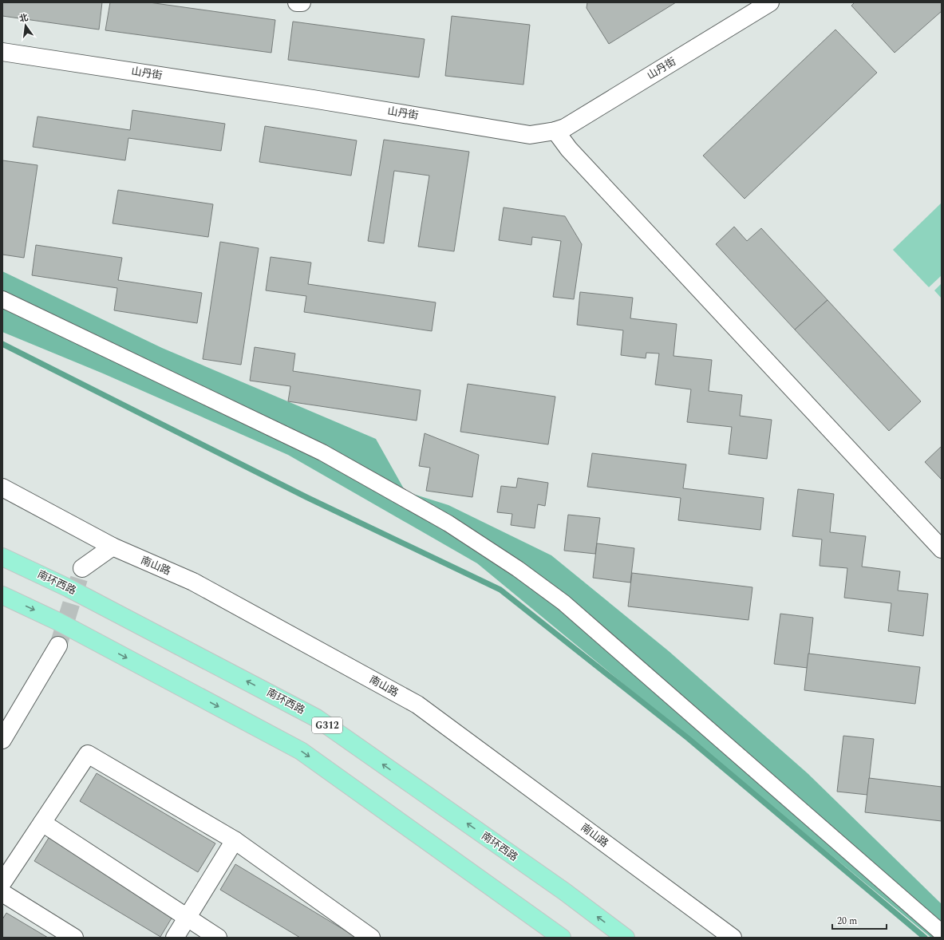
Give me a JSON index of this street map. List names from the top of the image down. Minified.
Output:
{"streets":{"highway":["南环西路","G312"],"street":["山丹街","南山路"]},"scale_bar":"20 m","north":"top"}
